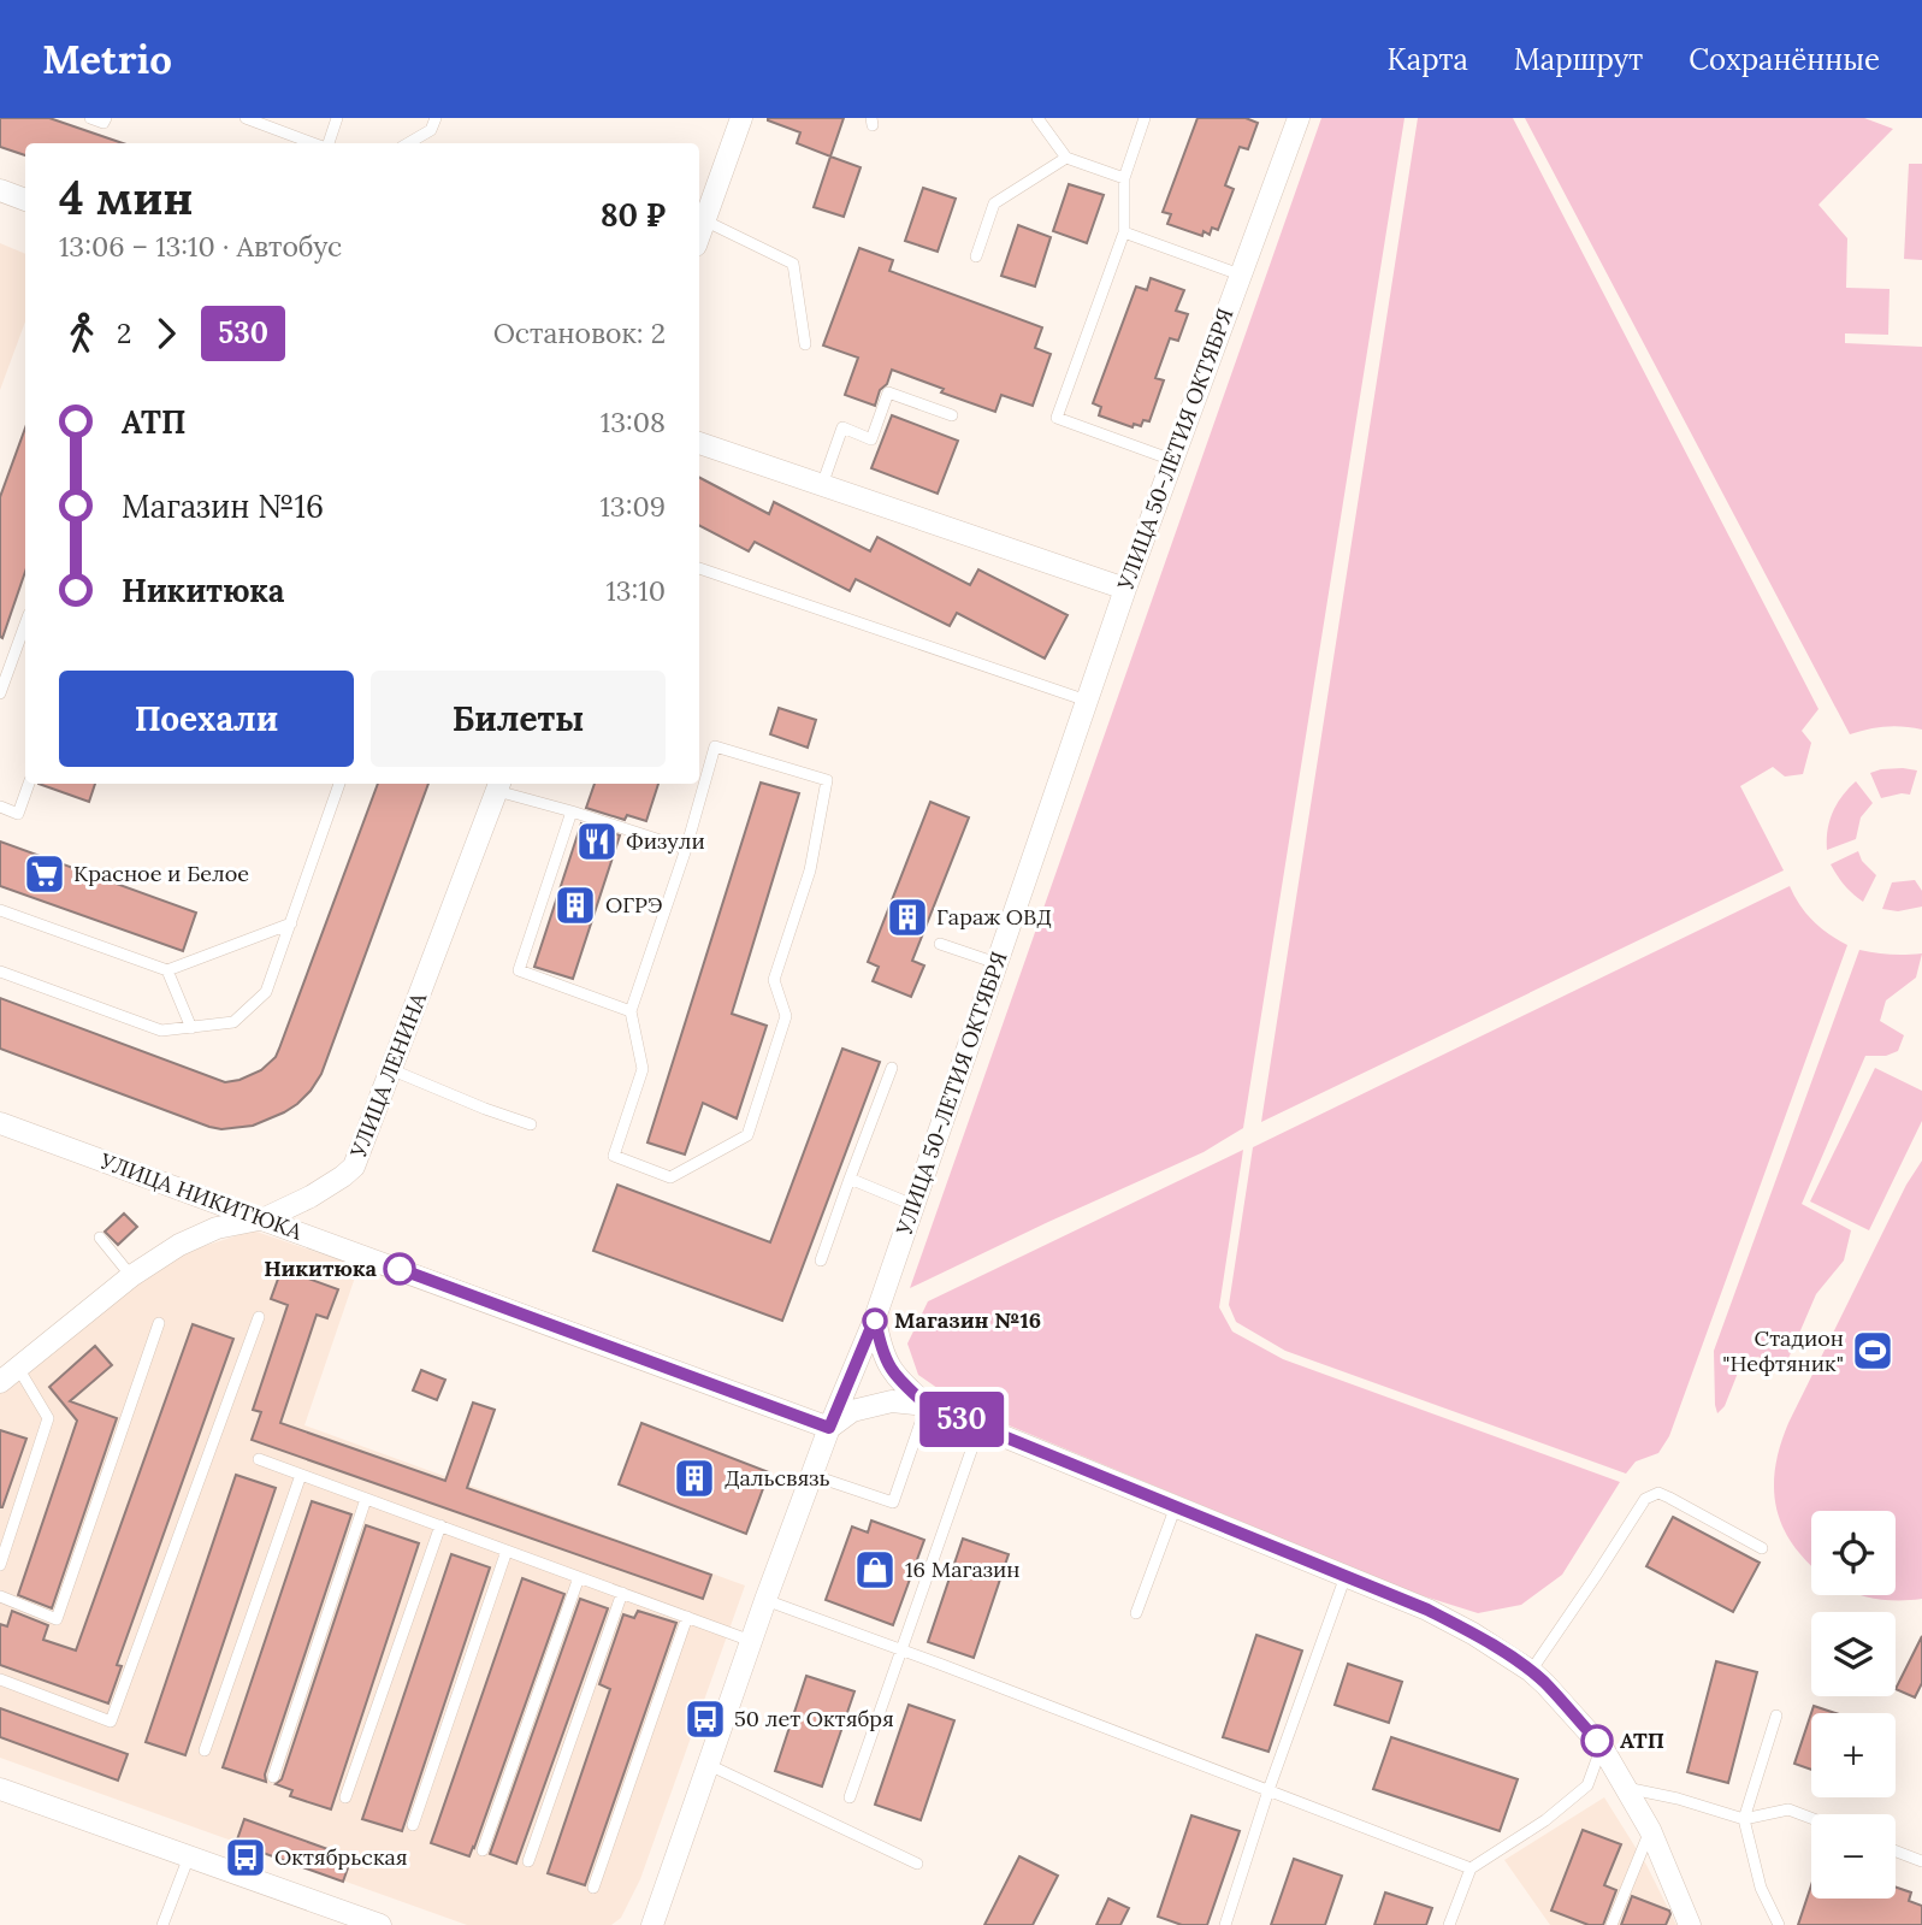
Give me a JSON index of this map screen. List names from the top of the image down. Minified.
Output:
{"streets":{"street":["УЛИЦА 50-ЛЕТИЯ ОКТЯБРЯ","УЛИЦА ЛЕНИНА","УЛИЦА НИКИТЮКА"]},"crossings":[["УЛИЦА 50-ЛЕТИЯ ОКТЯБРЯ","УЛИЦА НИКИТЮКА"],["УЛИЦА ЛЕНИНА","УЛИЦА НИКИТЮКА"]],"places":{"restaurant":["Физули"],"supermarket":["Красное и Белое"],"building":["ОГРЭ","Гараж ОВД","Дальсвязь"],"other":["Никитюка","Магазин №16","АТП"],"sports":["Стадион \"Нефтяник\""],"shop":["16 Магазин"],"bus stop":["50 лет Октября","Октябрьская"]},"lines":["bus line 530"],"page":{"header":"Metrio","nav":["Карта","Маршрут","Сохранённые"],"on_map":"530","heading":["4 мин","13:06 – 13:10 · Автобус","80 ₽"],"legs":["2","530","Остановок: 2"],"list":[{"name":"АТП","value":"13:08"},{"name":"Магазин №16","value":"13:09"},{"name":"Никитюка","value":"13:10"}],"buttons":["Поехали","Билеты"],"map_buttons":["+","−"]}}
